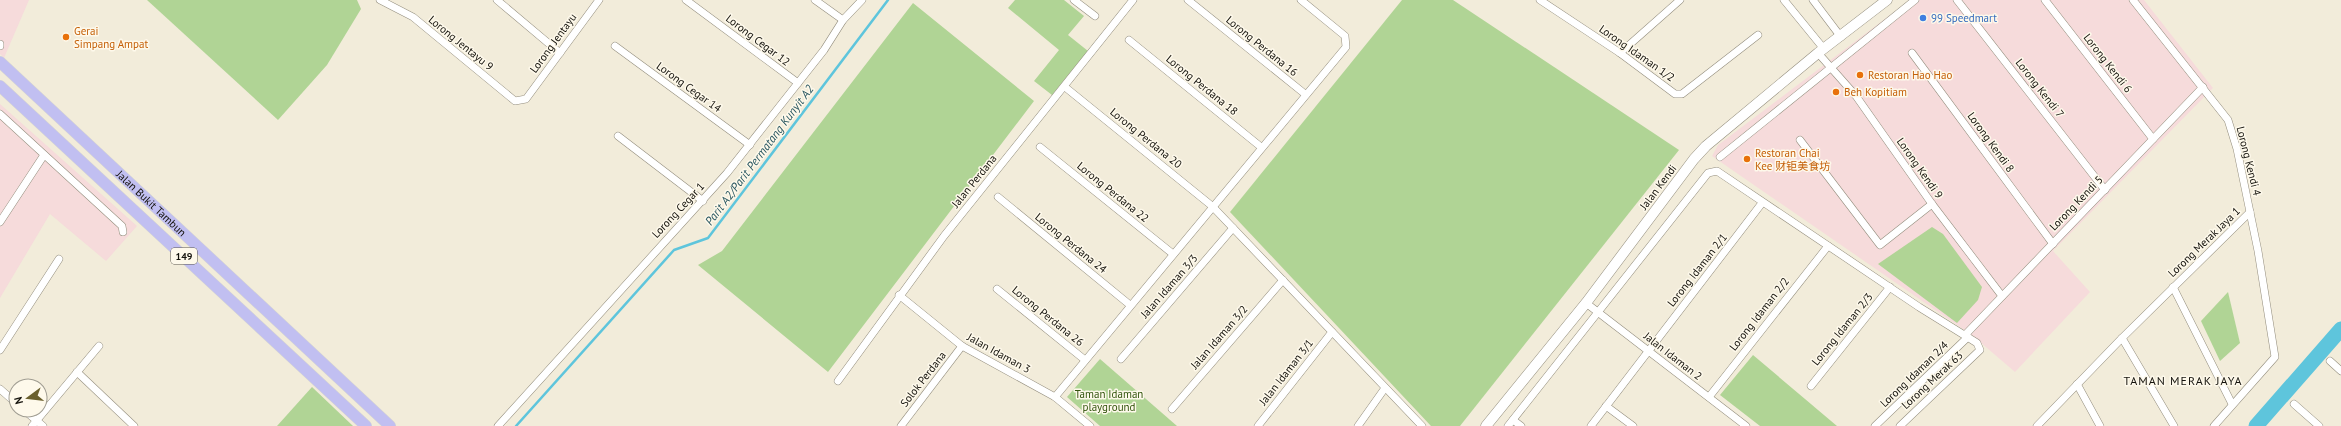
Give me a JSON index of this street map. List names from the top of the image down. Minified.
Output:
{"streets":{"main road":["Jalan Bukit Tambun","149"],"street":["Lorong Cegar 12","Lorong Jentayu 9","Lorong Jentayu","Lorong Perdana 16","Lorong Idaman 1/2","Lorong Kendi 6","Lorong Perdana 18","Lorong Cegar 14","Lorong Kendi 7","Lorong Perdana 20","Lorong Kendi 8","Lorong Kendi 4","Lorong Kendi 9","Jalan Perdana","Jalan Kendi","Lorong Perdana 22","Lorong Kendi 5","Lorong Cegar 1","Lorong Merak Jaya 1","Lorong Perdana 24","Lorong Idaman 2/1","Jalan Idaman 3/3","Lorong Idaman 2/2","Lorong Perdana 26","Lorong Idaman 2/3","Jalan Idaman 3/2","Jalan Idaman 3","Jalan Idaman 2","Jalan Idaman 3/1","Lorong Idaman 2/4","Solok Perdana","Lorong Merak 63"]},"crossings":[["Lorong Cegar 12","Lorong Cegar 1"],["Lorong Jentayu 9","Lorong Jentayu"],["Lorong Kendi 6","Lorong Kendi 5"],["Lorong Cegar 14","Lorong Cegar 1"],["Lorong Kendi 7","Lorong Kendi 5"],["Lorong Perdana 20","Jalan Perdana"],["Lorong Perdana 20","Jalan Idaman 3/3"],["Lorong Perdana 20","Jalan Idaman 3/2"],["Lorong Perdana 20","Jalan Idaman 3/1"],["Lorong Kendi 8","Lorong Kendi 5"],["Lorong Kendi 4","Lorong Kendi 5"],["Lorong Kendi 4","Lorong Merak Jaya 1"],["Lorong Kendi 9","Jalan Kendi"],["Lorong Kendi 9","Lorong Kendi 5"],["Jalan Perdana","Jalan Idaman 3"],["Jalan Kendi","Jalan Idaman 2"],["Lorong Kendi 5","Lorong Idaman 2/4"],["Lorong Kendi 5","Lorong Merak 63"],["Lorong Idaman 2/1","Jalan Idaman 2"],["Lorong Idaman 2/2","Jalan Idaman 2"],["Jalan Idaman 3","Solok Perdana"],["Lorong Idaman 2/4","Lorong Merak 63"]],"districts":["TAMAN MERAK JAYA"],"water":["Parit A2/Parit Permatang Kunyit A2"],"parks":["Taman Idaman playground"],"places":["99 Speedmart","Gerai Simpang Ampat","Restoran Hao Hao","Beh Kopitiam","Restoran Chai Kee 财钜美食坊"],"north":"left"}
